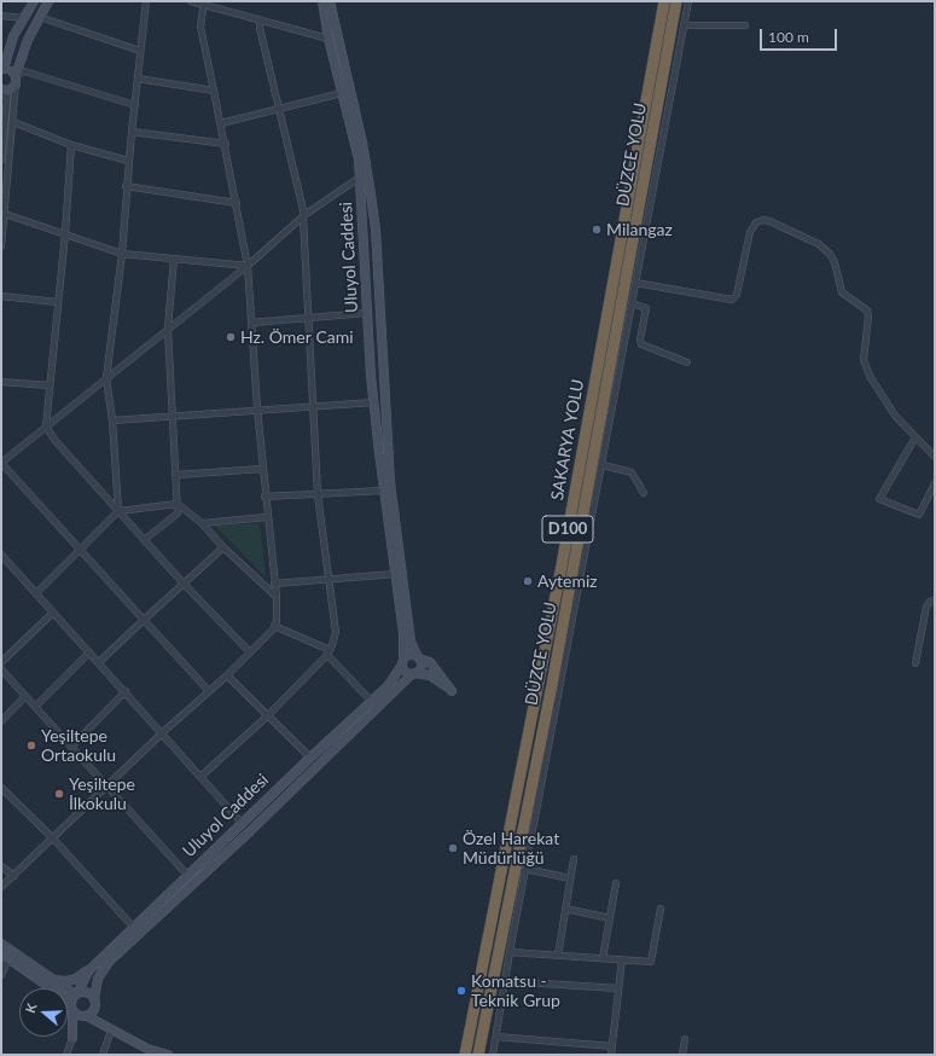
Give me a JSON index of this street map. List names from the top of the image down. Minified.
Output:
{"streets":{"highway":["DÜZCE YOLU","SAKARYA YOLU","D100"],"main road":["Uluyol Caddesi"]},"places":["Milangaz","Hz. Ömer Cami","Aytemiz","Yeşiltepe Ortaokulu","Yeşiltepe İlkokulu","Özel Harekat Müdürlüğü","Komatsu - Teknik Grup"],"scale_bar":"100 m","north":"left"}
